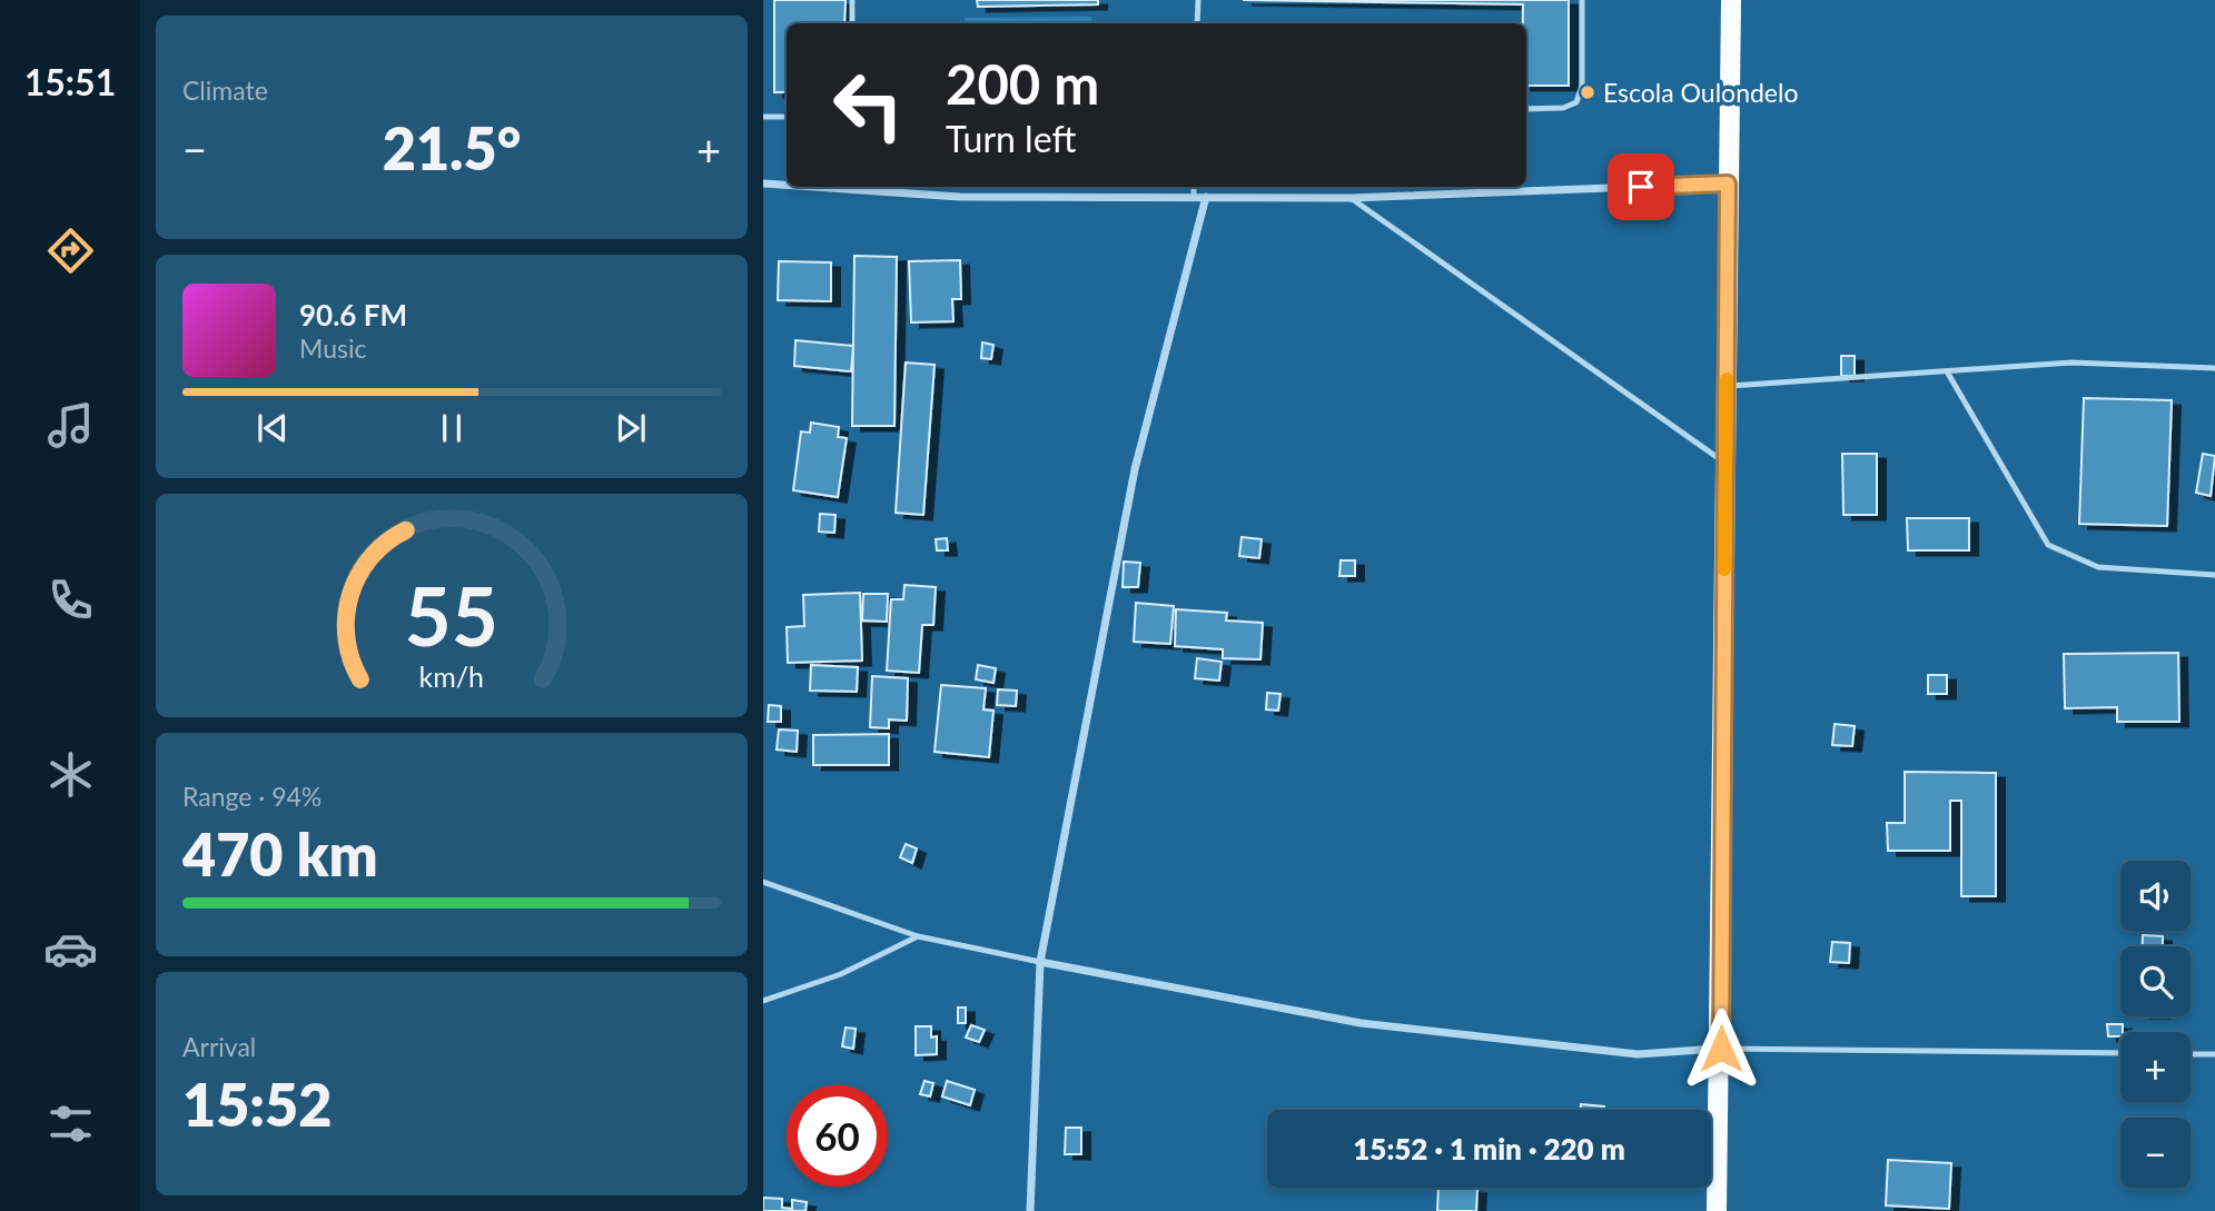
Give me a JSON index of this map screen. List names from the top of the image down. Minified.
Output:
{"places":["Escola Oulondelo"],"page":{"tabs":"15:51","tile":["Climate",["Range · 94%","470 km"],["Arrival","15:52"]],"turn":["200 m","Turn left"],"heat":["−","21.5°","+"],"song":["90.6 FM","Music"],"map_buttons":["+","−"],"limit":"60","trip":"15:52 · 1 min · 220 m","gauge":["55","km/h"]}}
